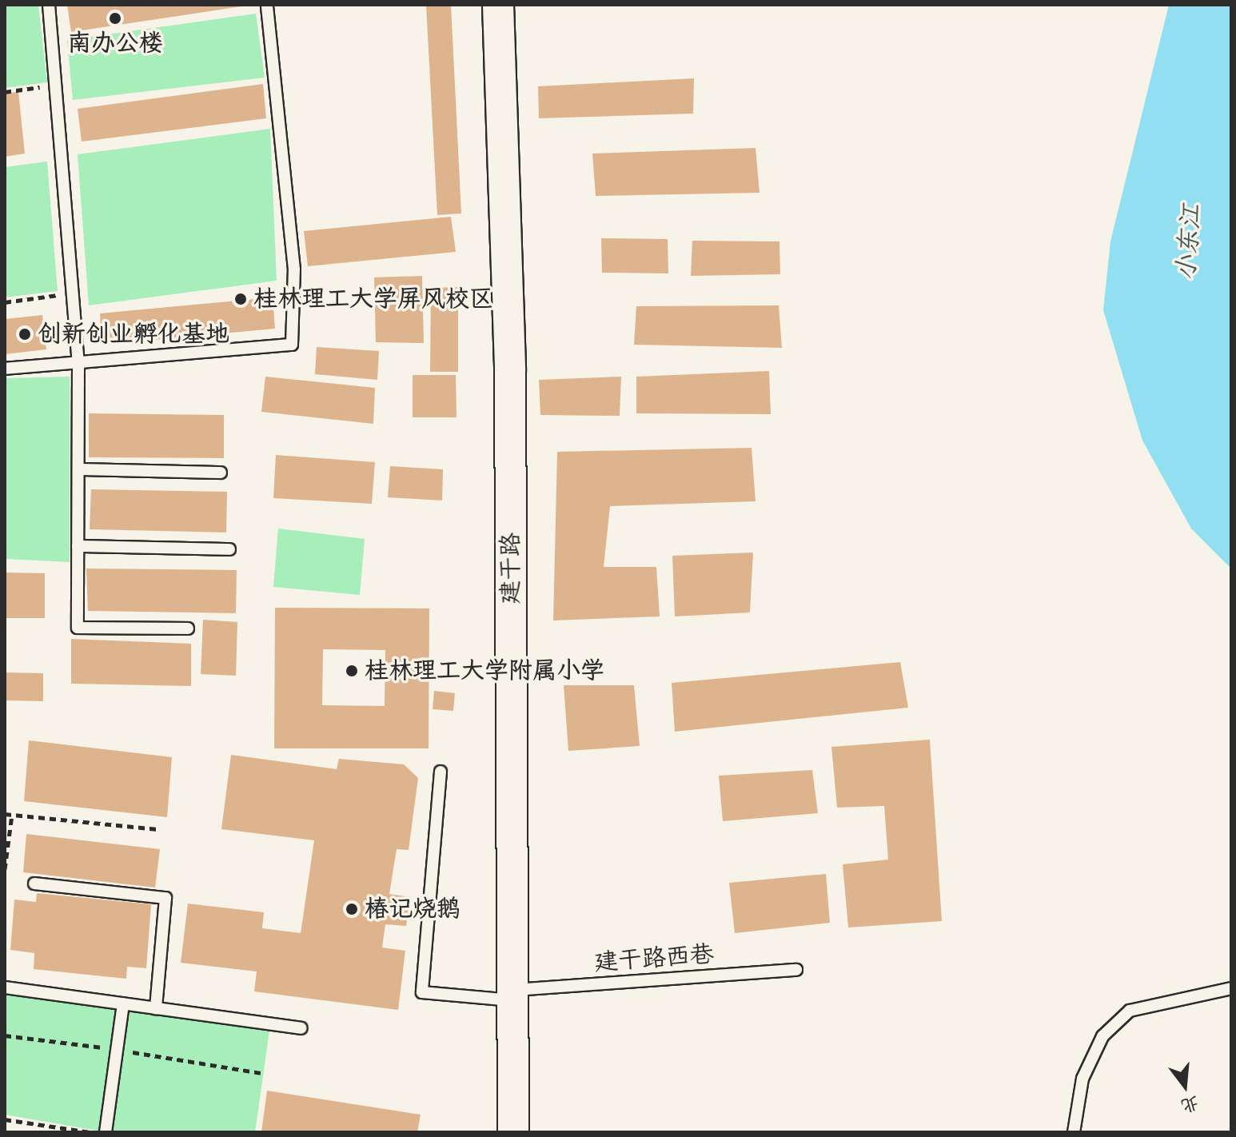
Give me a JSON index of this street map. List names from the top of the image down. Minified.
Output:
{"streets":{"main road":["建干路"],"lane":["建干路西巷"]},"crossings":[["建干路","建干路西巷"]],"water":["小东江"],"places":["南办公楼","桂林理工大学屏风校区","创新创业孵化基地","桂林理工大学附属小学","椿记烧鹅"],"north":"bottom"}
